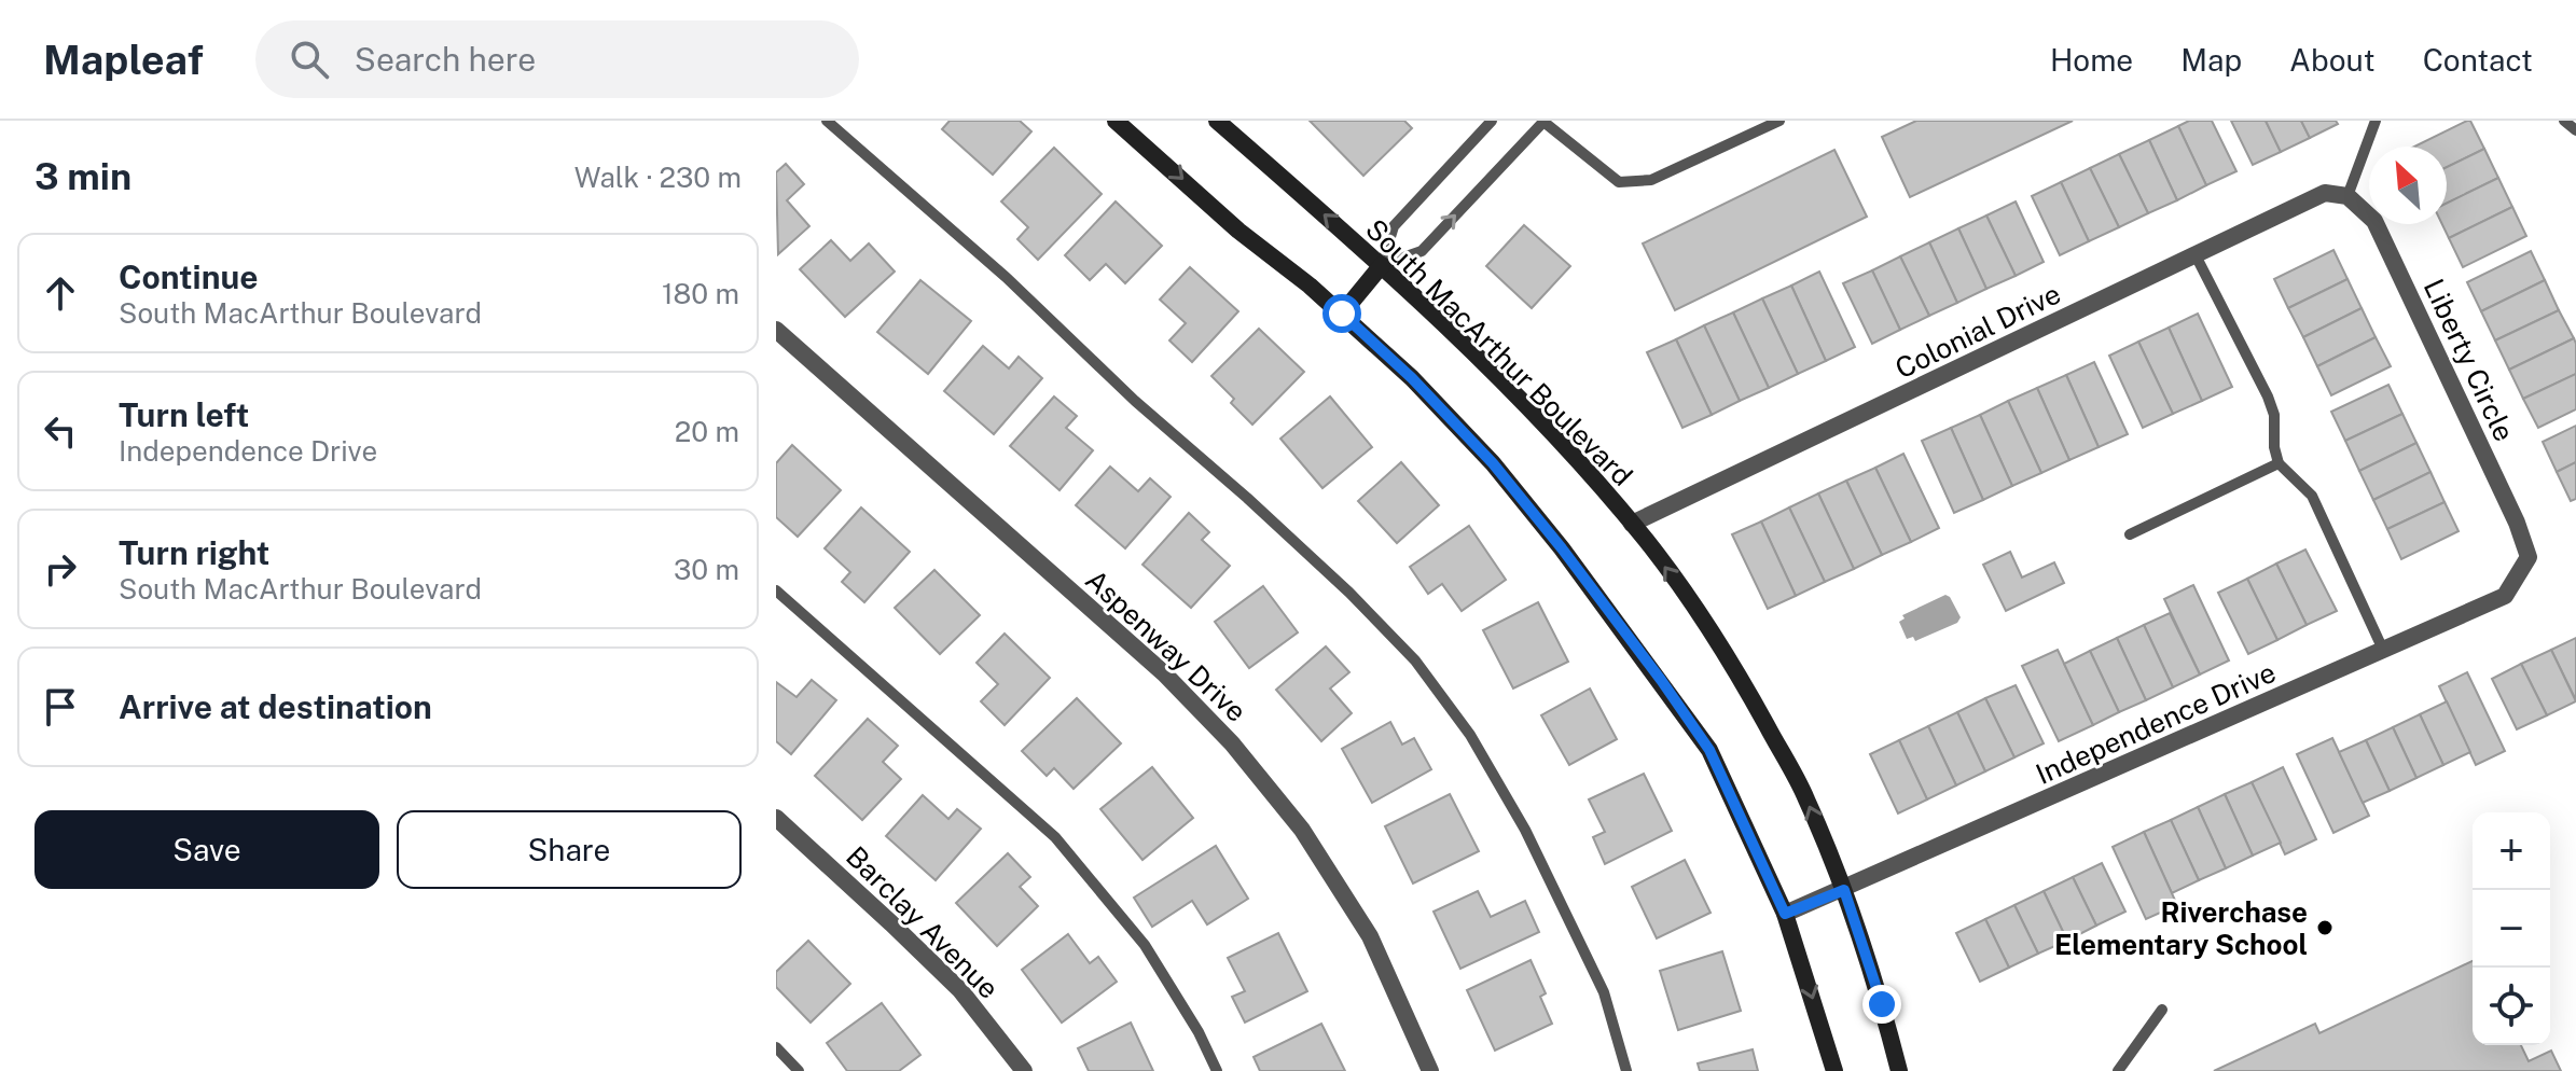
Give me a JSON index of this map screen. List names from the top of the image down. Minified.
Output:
{"streets":{"main road":["South MacArthur Boulevard"],"street":["Colonial Drive","Liberty Circle","Aspenway Drive","Independence Drive","Barclay Avenue"]},"crossings":[["Colonial Drive","South MacArthur Boulevard"],["Colonial Drive","Liberty Circle"],["South MacArthur Boulevard","Independence Drive"],["Liberty Circle","Independence Drive"]],"places":["Riverchase Elementary School"],"north":"top left","page":{"header":"Mapleaf","search":"Search here","nav":["Home","Map","About","Contact"],"heading":["3 min","Walk · 230 m"],"list":[["Continue","South MacArthur Boulevard","180 m"],["Turn left","Independence Drive","20 m"],["Turn right","South MacArthur Boulevard","30 m"],"Arrive at destination"],"buttons":["Save","Share"],"map_buttons":["+","−"]}}
